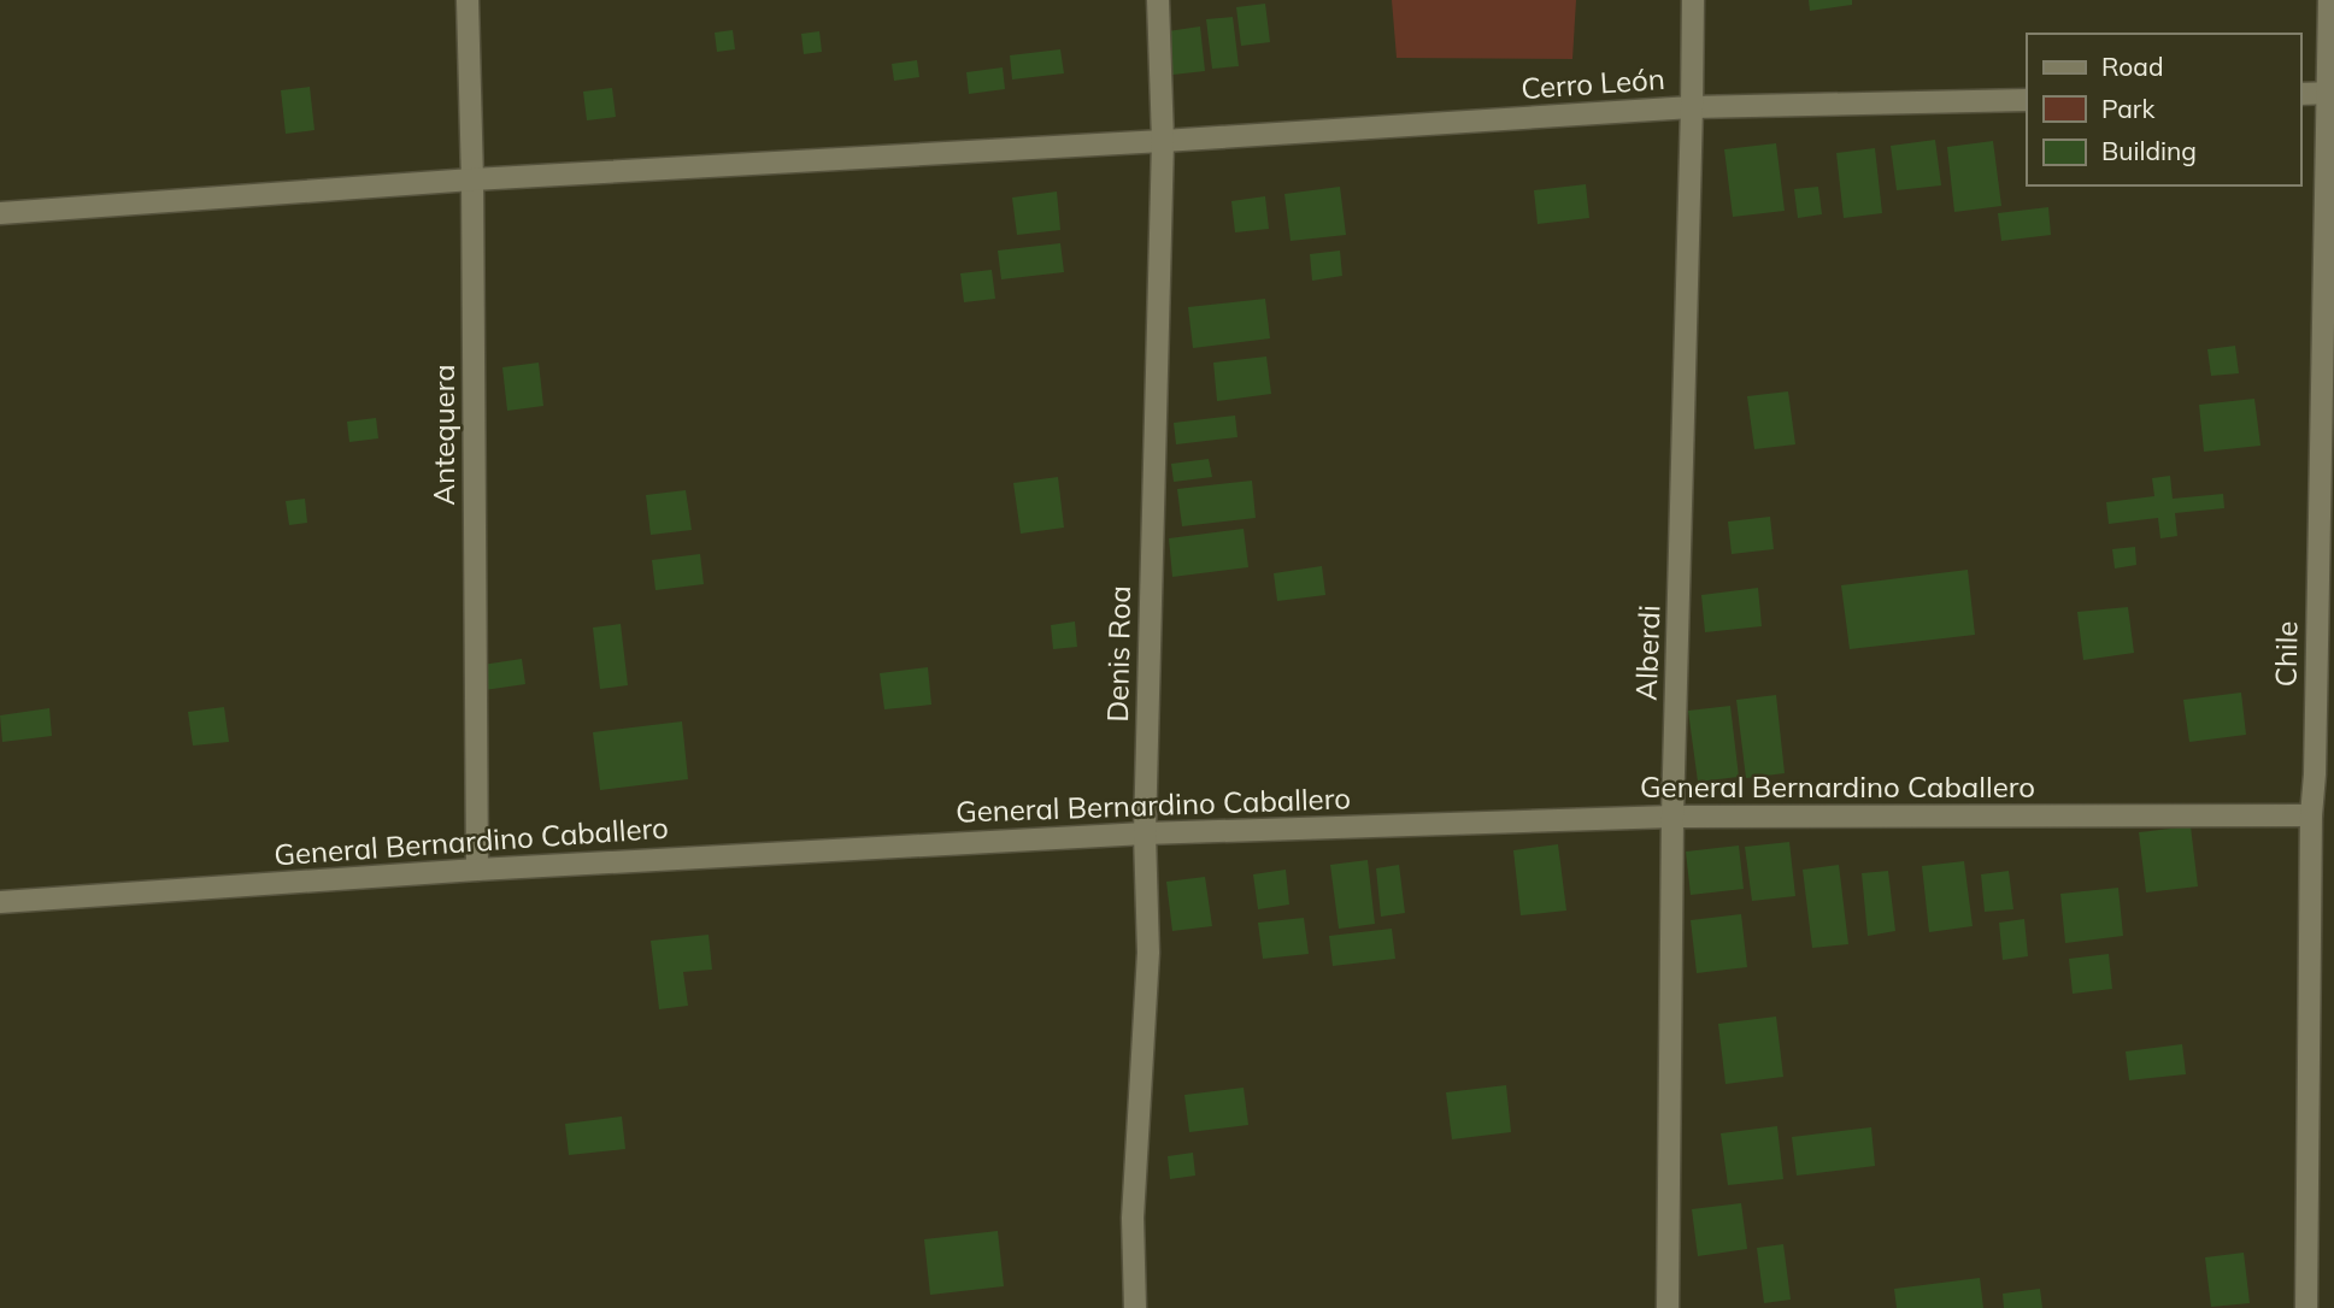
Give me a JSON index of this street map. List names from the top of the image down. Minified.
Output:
{"streets":{"street":["Cerro León","Antequera","Alberdi","Denis Roa","Chile","General Bernardino Caballero"]},"crossings":[["Cerro León","Antequera"],["Cerro León","Alberdi"],["Cerro León","Denis Roa"],["Antequera","General Bernardino Caballero"],["Alberdi","General Bernardino Caballero"],["Denis Roa","General Bernardino Caballero"],["Chile","General Bernardino Caballero"]],"legend":["Road","Park","Building"]}
